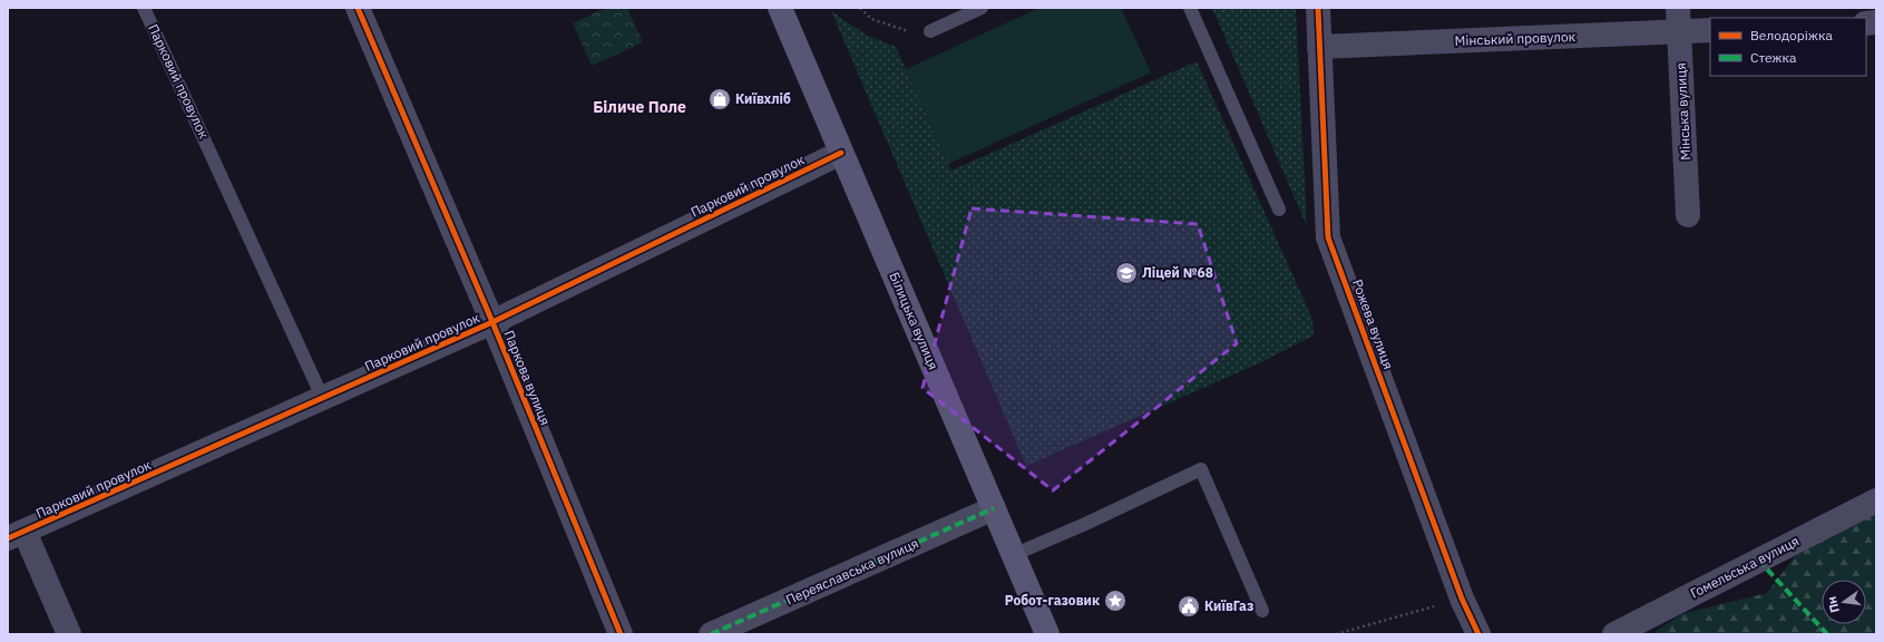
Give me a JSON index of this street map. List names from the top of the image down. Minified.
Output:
{"streets":{"main road":["Білицька вулиця"],"street":["Мінський провулок","Парковий провулок","Мінська вулиця","Рожева вулиця","Паркова вулиця","Гомельська вулиця","Переяславська вулиця"]},"crossings":[["Мінський провулок","Мінська вулиця"],["Мінський провулок","Рожева вулиця"],["Парковий провулок","Білицька вулиця"],["Парковий провулок","Паркова вулиця"],["Білицька вулиця","Переяславська вулиця"]],"districts":["Біличе Поле"],"places":{"shop":["Київхліб"],"school or university":["Ліцей №68"],"place":["Робот-газовик"],"public building":["КиївГаз"]},"legend":["Велодоріжка","Стежка"],"north":"left"}
